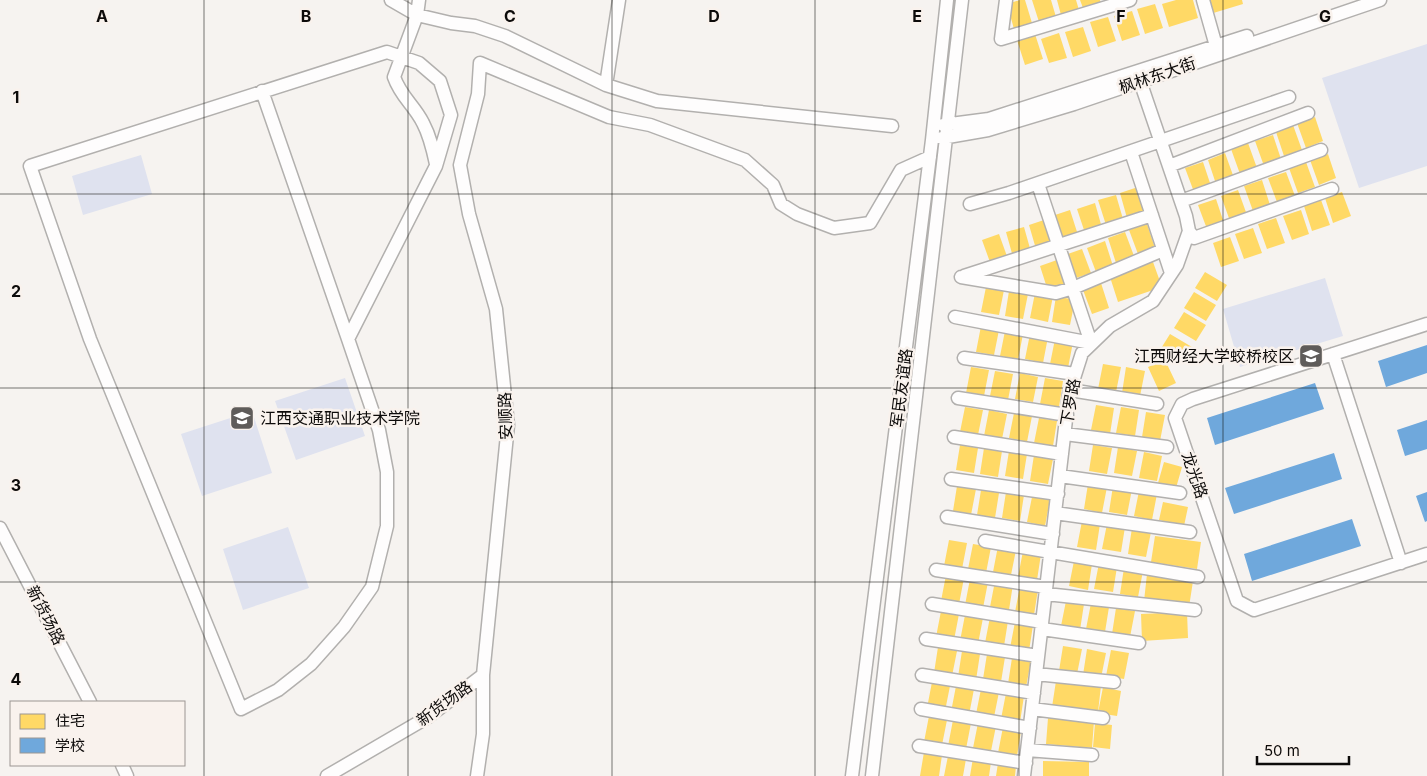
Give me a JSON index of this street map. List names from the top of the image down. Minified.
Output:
{"streets":{"street":["枫林东大街","军民友谊路","下罗路","安顺路","龙光路","新货场路"]},"crossings":[["枫林东大街","军民友谊路"],["军民友谊路","安顺路"],["安顺路","新货场路"]],"places":{"school or university":["江西财经大学蛟桥校区","江西交通职业技术学院"]},"legend":["住宅","学校"],"scale_bar":"50 m","grid":{"columns":["A","B","C","D","E","F","G"],"rows":["1","2","3","4"]}}
